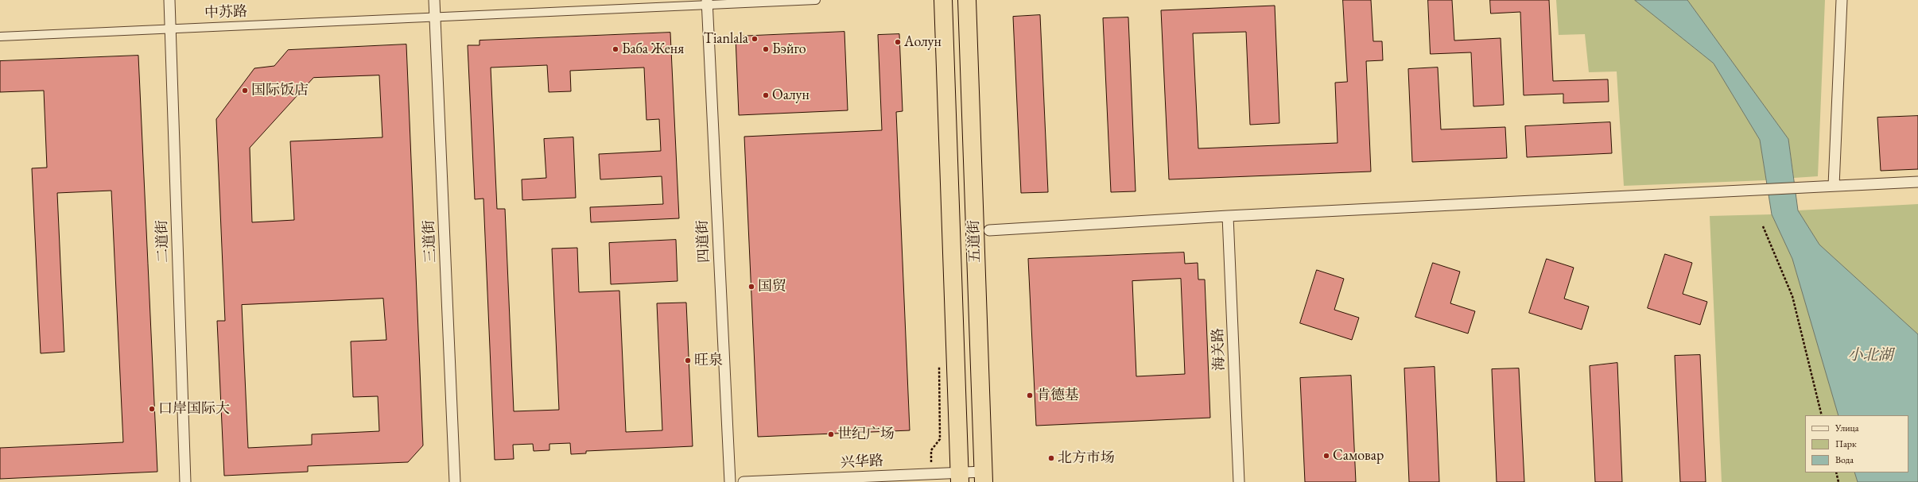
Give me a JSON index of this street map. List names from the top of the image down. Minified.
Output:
{"streets":{"highway":["五道街"],"street":["中苏路","二道街","三道街","四道街","海关路","兴华路"]},"crossings":[["中苏路","二道街"],["中苏路","三道街"],["中苏路","四道街"],["五道街","兴华路"]],"water":["小北湖"],"places":["Tianlala","Аолун","Баба Женя","Бэйго","国际饭店","Оалун","国贸","旺泉","肯德基","口岸国际大","世纪广场","Самовар","北方市场"],"legend":["Улица","Парк","Вода"]}
